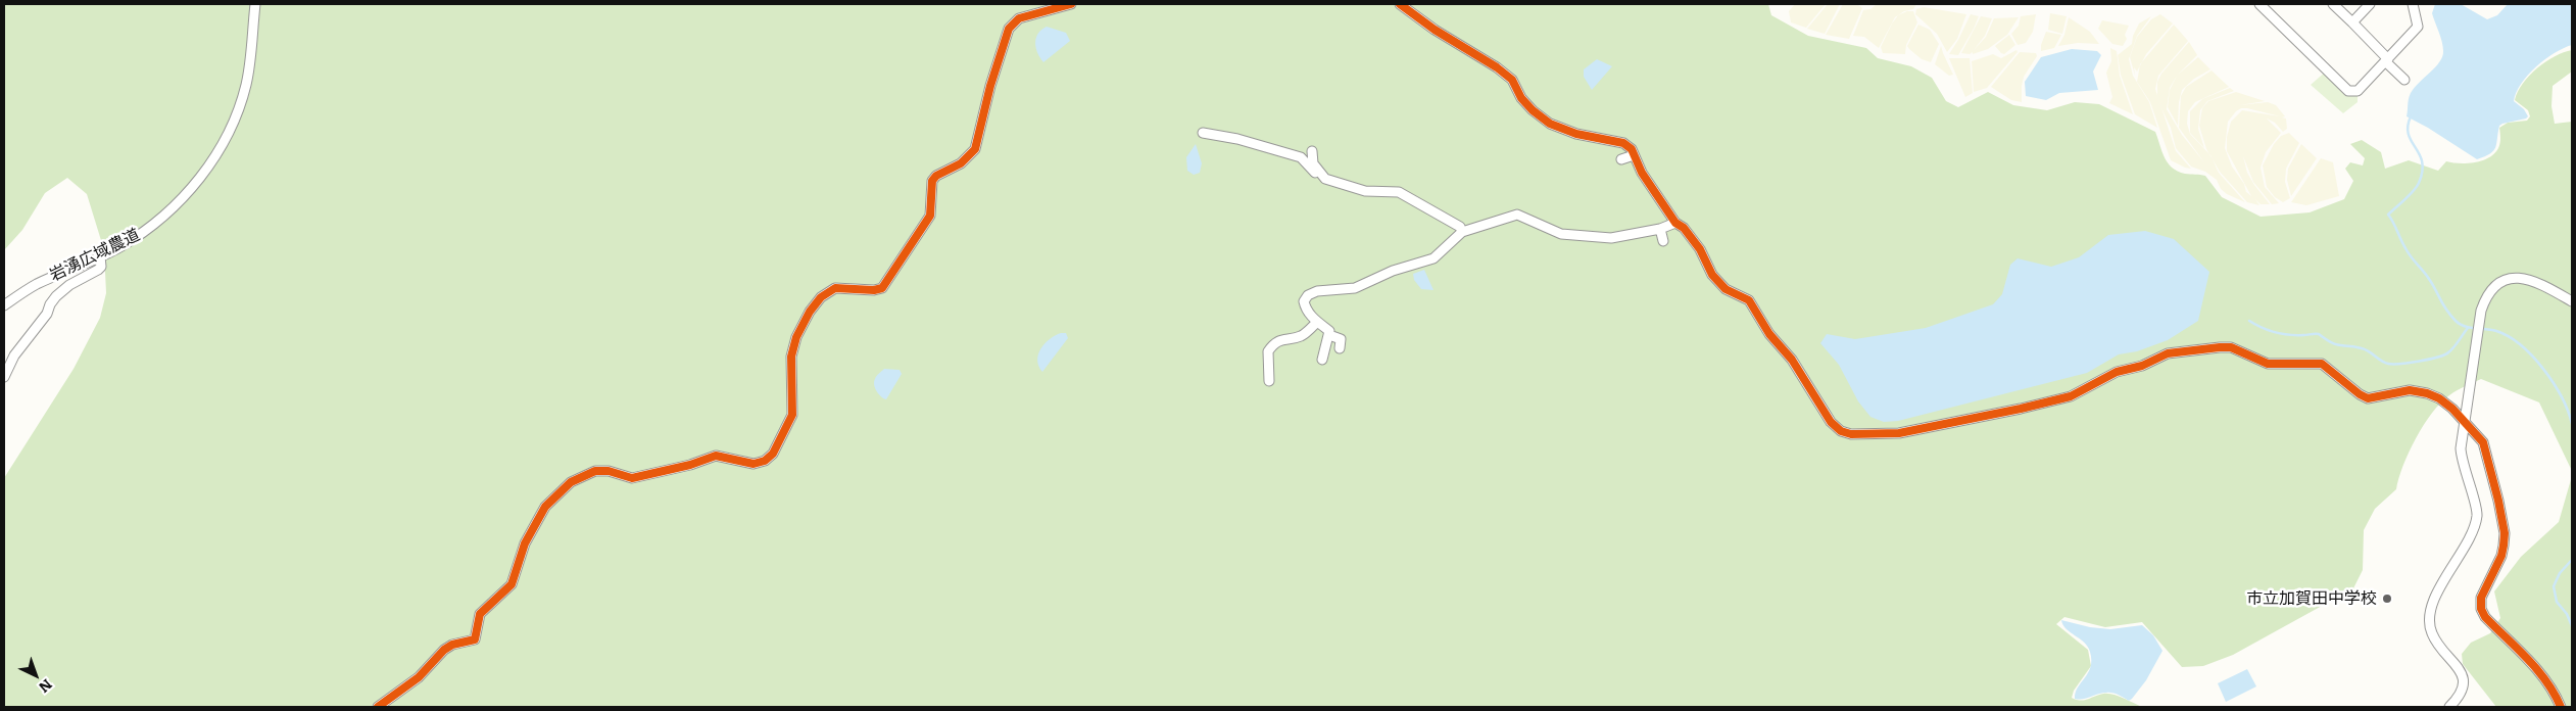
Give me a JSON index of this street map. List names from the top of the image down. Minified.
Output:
{"streets":{"street":["岩湧広域農道"]},"places":["市立加賀田中学校"],"north":"bottom right"}
